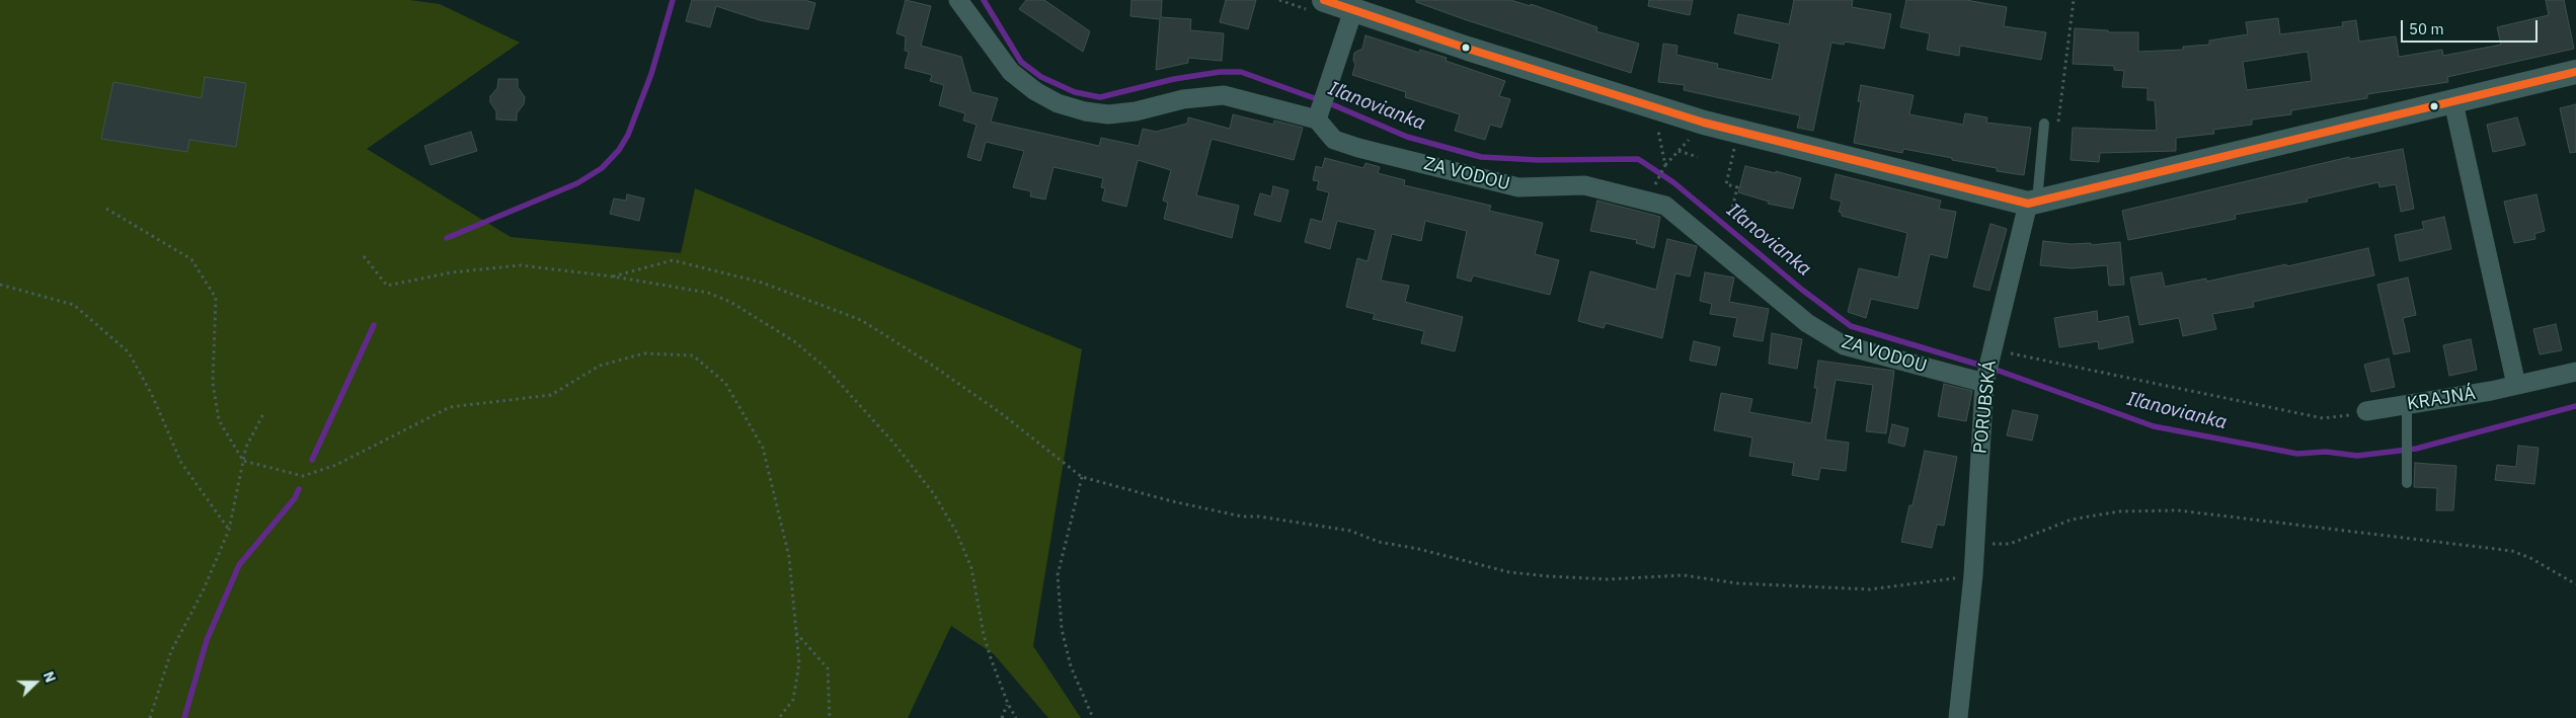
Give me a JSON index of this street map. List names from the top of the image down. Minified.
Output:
{"streets":{"street":["ZA VODOU","KRAJNÁ","PORUBSKÁ"]},"crossings":[["ZA VODOU","PORUBSKÁ"]],"water":["Iľanovianka"],"scale_bar":"50 m","north":"right"}
